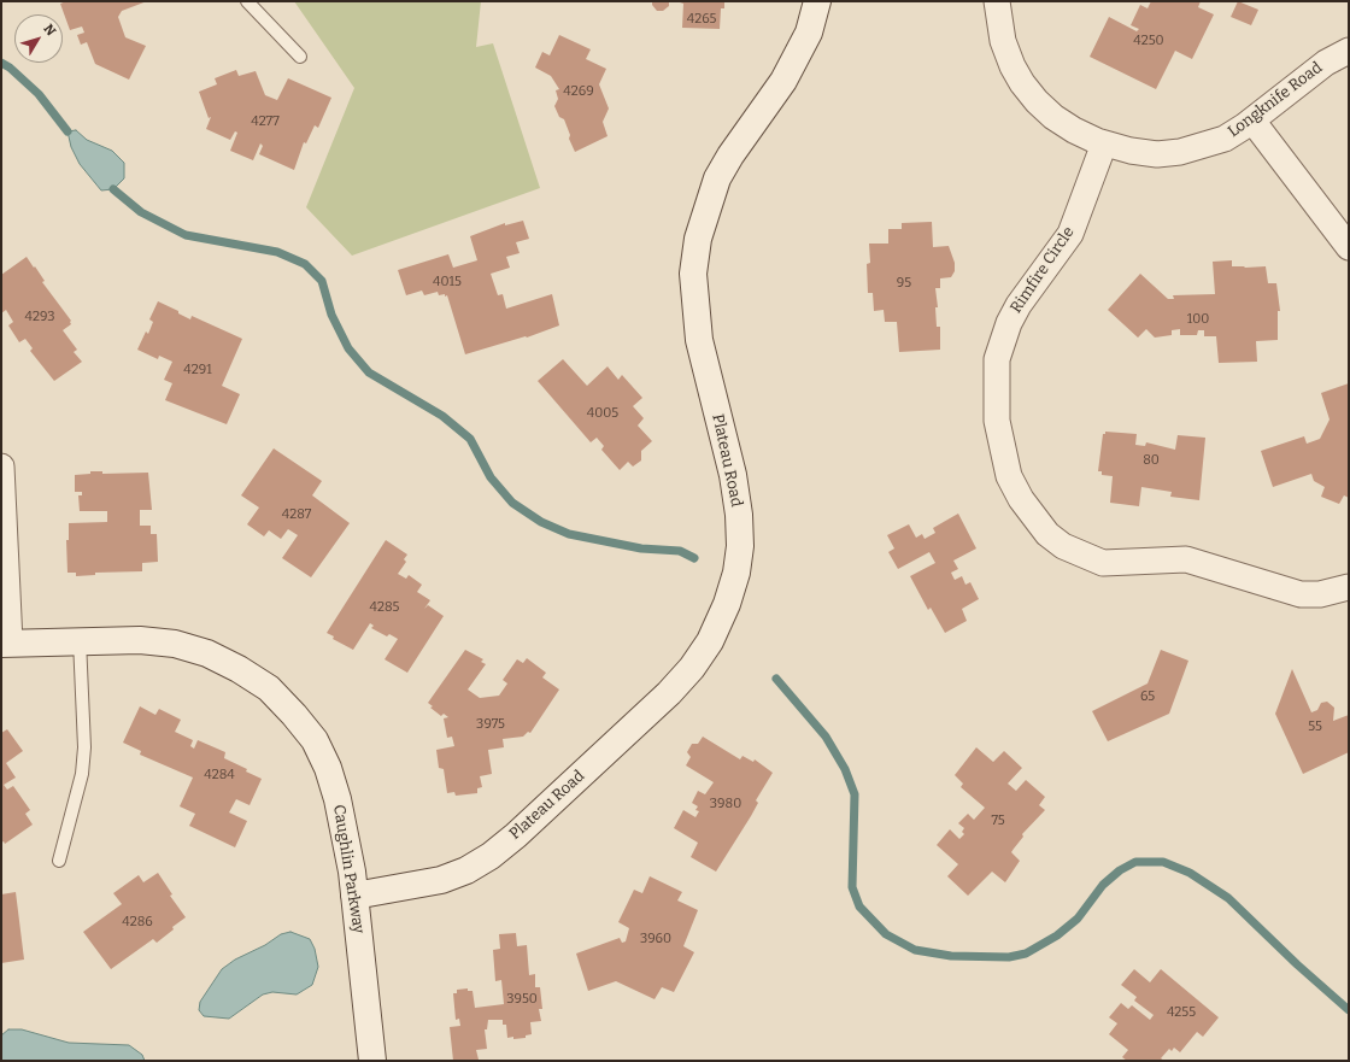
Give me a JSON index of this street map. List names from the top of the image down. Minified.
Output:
{"streets":{"street":["Longknife Road","Rimfire Circle","Plateau Road","Caughlin Parkway"]},"crossings":[["Longknife Road","Rimfire Circle"],["Plateau Road","Caughlin Parkway"]],"house_numbers":["4265","4250","4269","4277","4015","95","4293","100","4291","4005","80","4287","4285","65","3975","55","4284","3980","75","4286","3960","3950","4255"],"north":"top right"}
